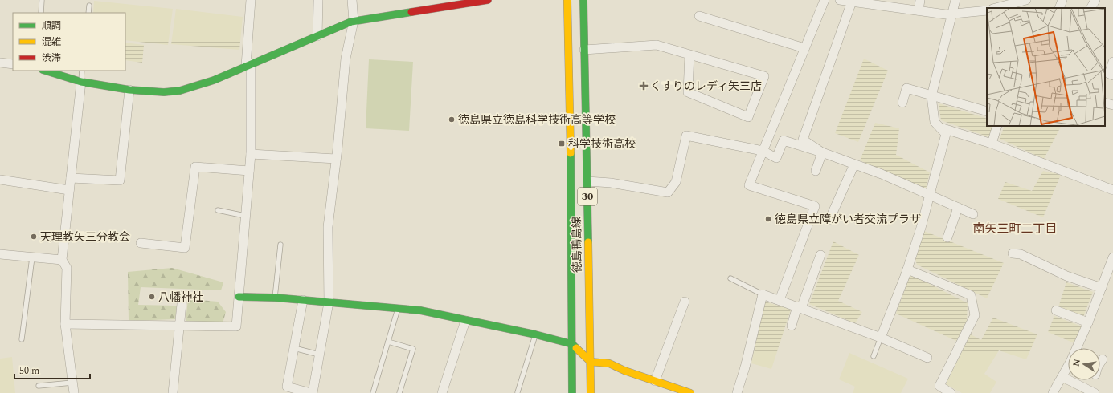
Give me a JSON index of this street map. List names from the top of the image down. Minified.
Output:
{"streets":{"street":["30","徳島鴨島線"]},"districts":["南矢三町二丁目"],"places":{"health":["くすりのレディ矢三店"],"other":["徳島県立徳島科学技術高等学校","徳島県立障がい者交流プラザ","天理教矢三分教会","八幡神社"],"transit":["科学技術高校"]},"legend":["順調","混雑","渋滞"],"scale_bar":"50 m","north":"left"}
